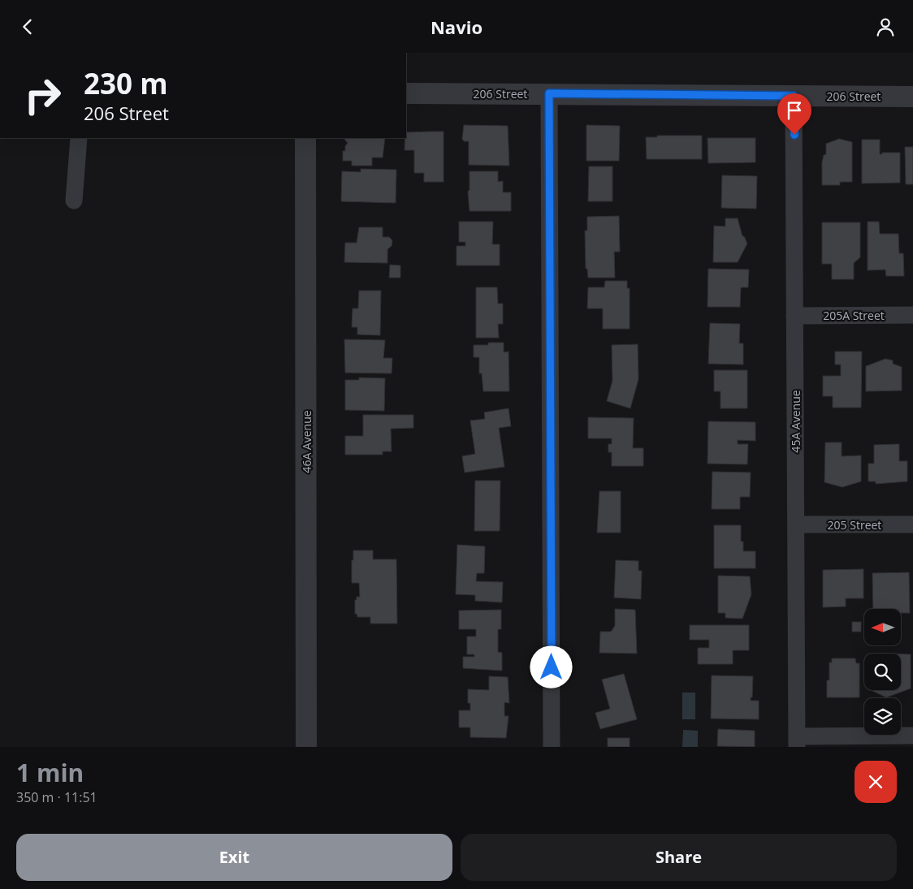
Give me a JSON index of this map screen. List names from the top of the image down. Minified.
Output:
{"streets":{"street":["206 Street","205A Street","45A Avenue","46A Avenue","205 Street"]},"crossings":[["206 Street","45A Avenue"],["205A Street","45A Avenue"],["45A Avenue","205 Street"]],"north":"left","page":{"header":"Navio","turn":["230 m","206 Street"],"heading":["1 min","350 m · 11:51"],"buttons":["Exit","Share"]}}
